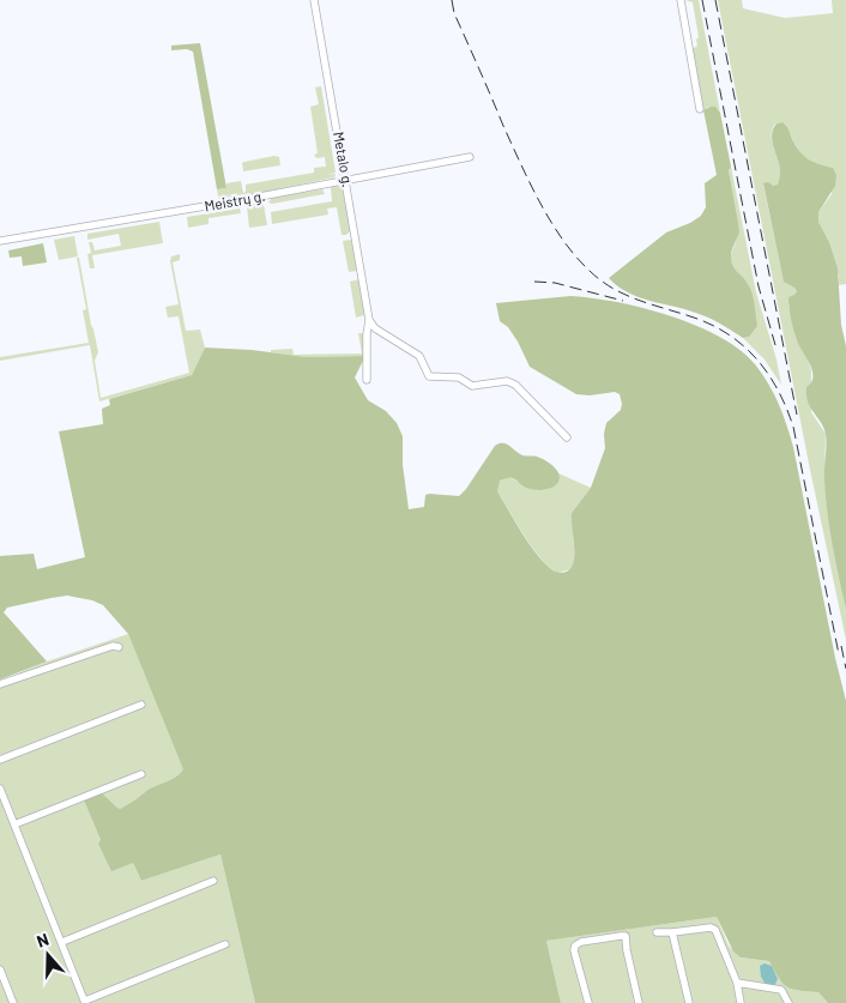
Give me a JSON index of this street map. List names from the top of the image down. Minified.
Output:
{"streets":{"street":["Metalo g.","Meistrų g."]},"crossings":[["Metalo g.","Meistrų g."]],"north":"top"}
